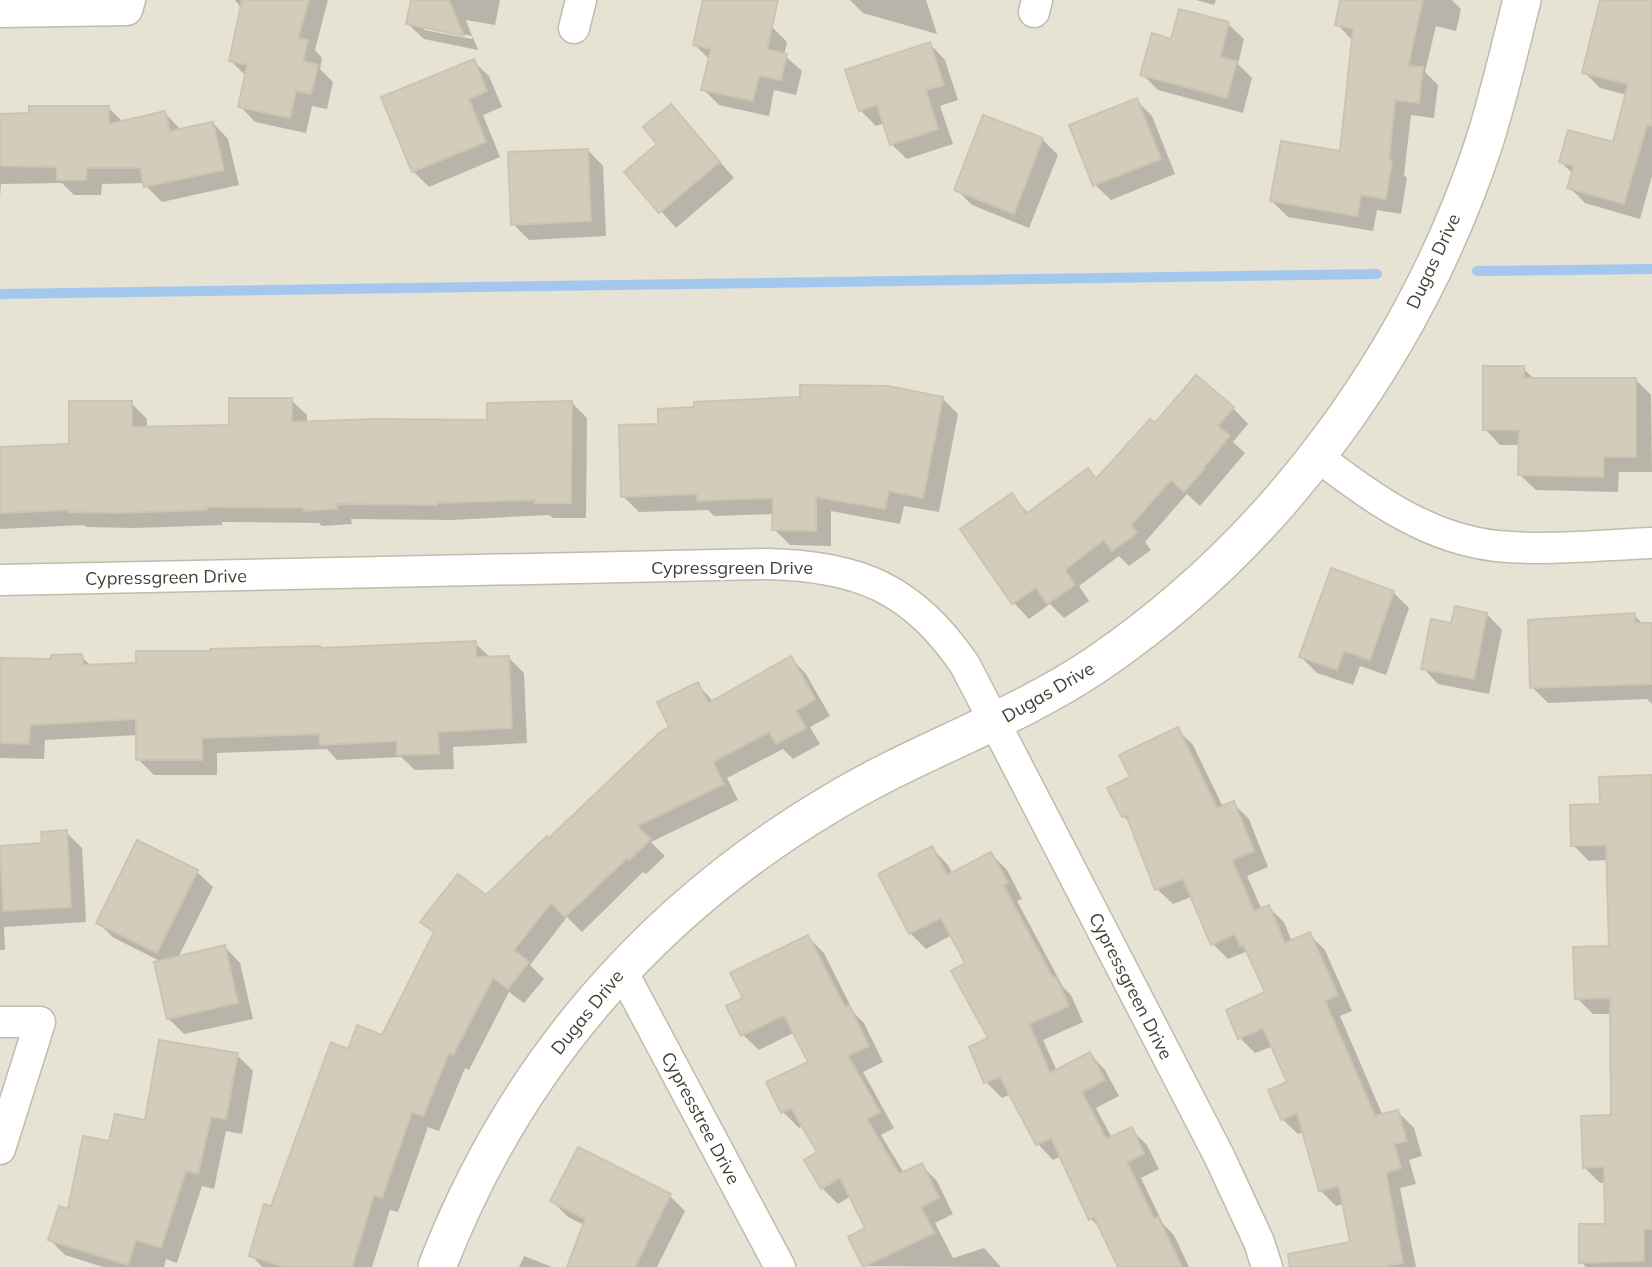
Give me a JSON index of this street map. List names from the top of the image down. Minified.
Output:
{"streets":{"street":["Dugas Drive","Cypressgreen Drive","Cypresstree Drive"]},"crossings":[["Dugas Drive","Cypressgreen Drive"],["Dugas Drive","Cypresstree Drive"]]}
